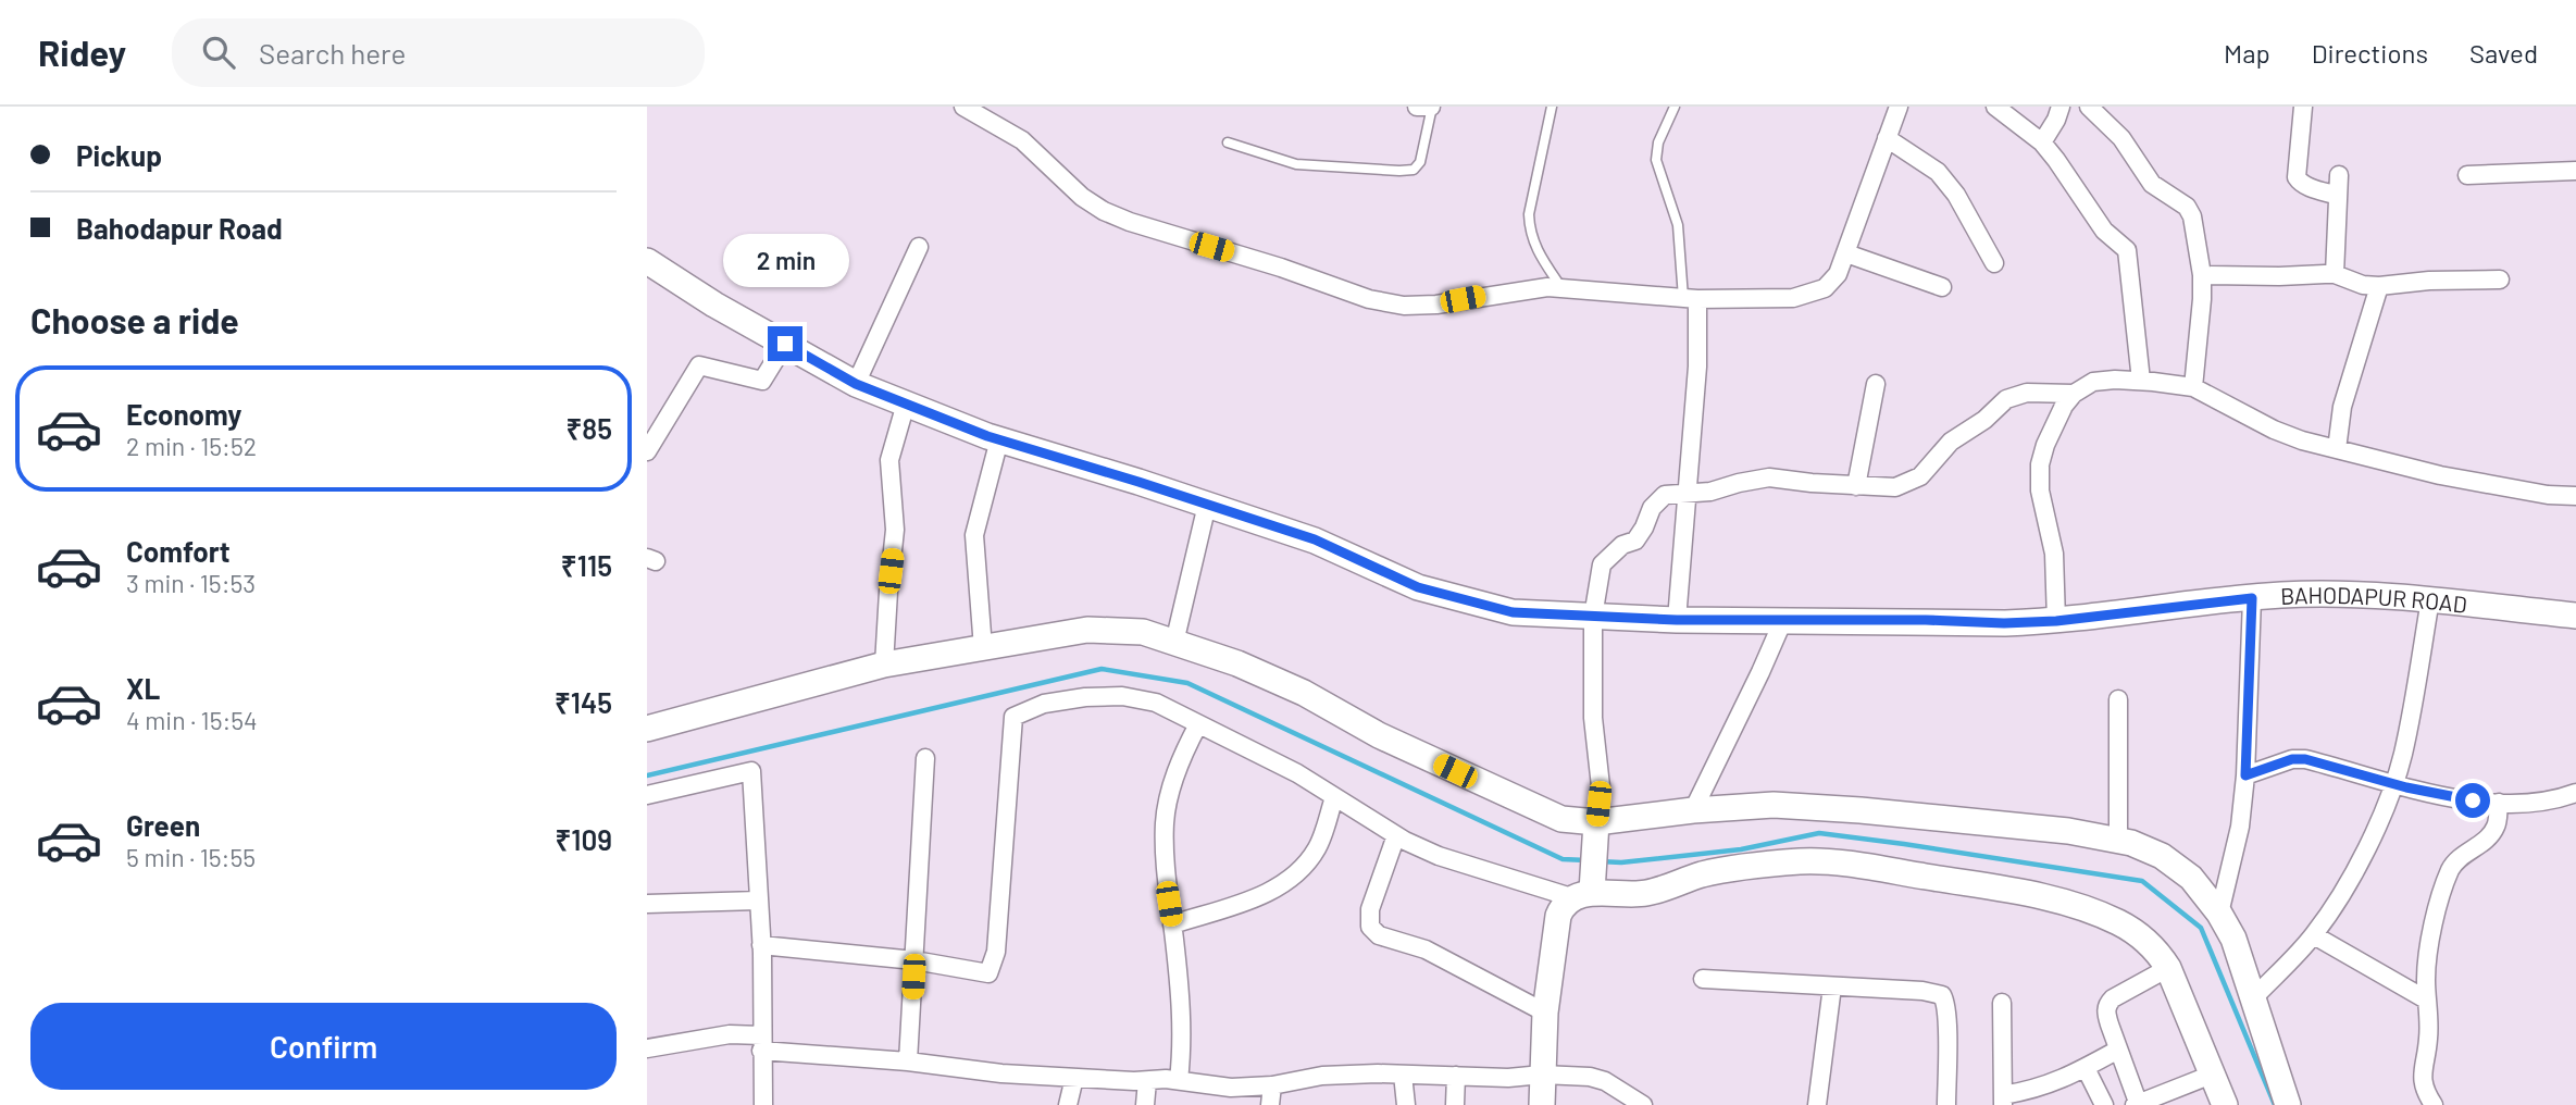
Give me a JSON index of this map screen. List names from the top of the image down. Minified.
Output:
{"streets":{"street":["BAHODAPUR ROAD"]},"page":{"header":"Ridey","search":"Search here","nav":["Map","Directions","Saved"],"banner":["Pickup","Bahodapur Road"],"bubble":"2 min","heading":"Choose a ride","list":[{"name":"Economy","note":"2 min · 15:52","value":"₹85"},{"name":"Comfort","note":"3 min · 15:53","value":"₹115"},{"name":"XL","note":"4 min · 15:54","value":"₹145"},{"name":"Green","note":"5 min · 15:55","value":"₹109"}],"buttons":"Confirm"}}
